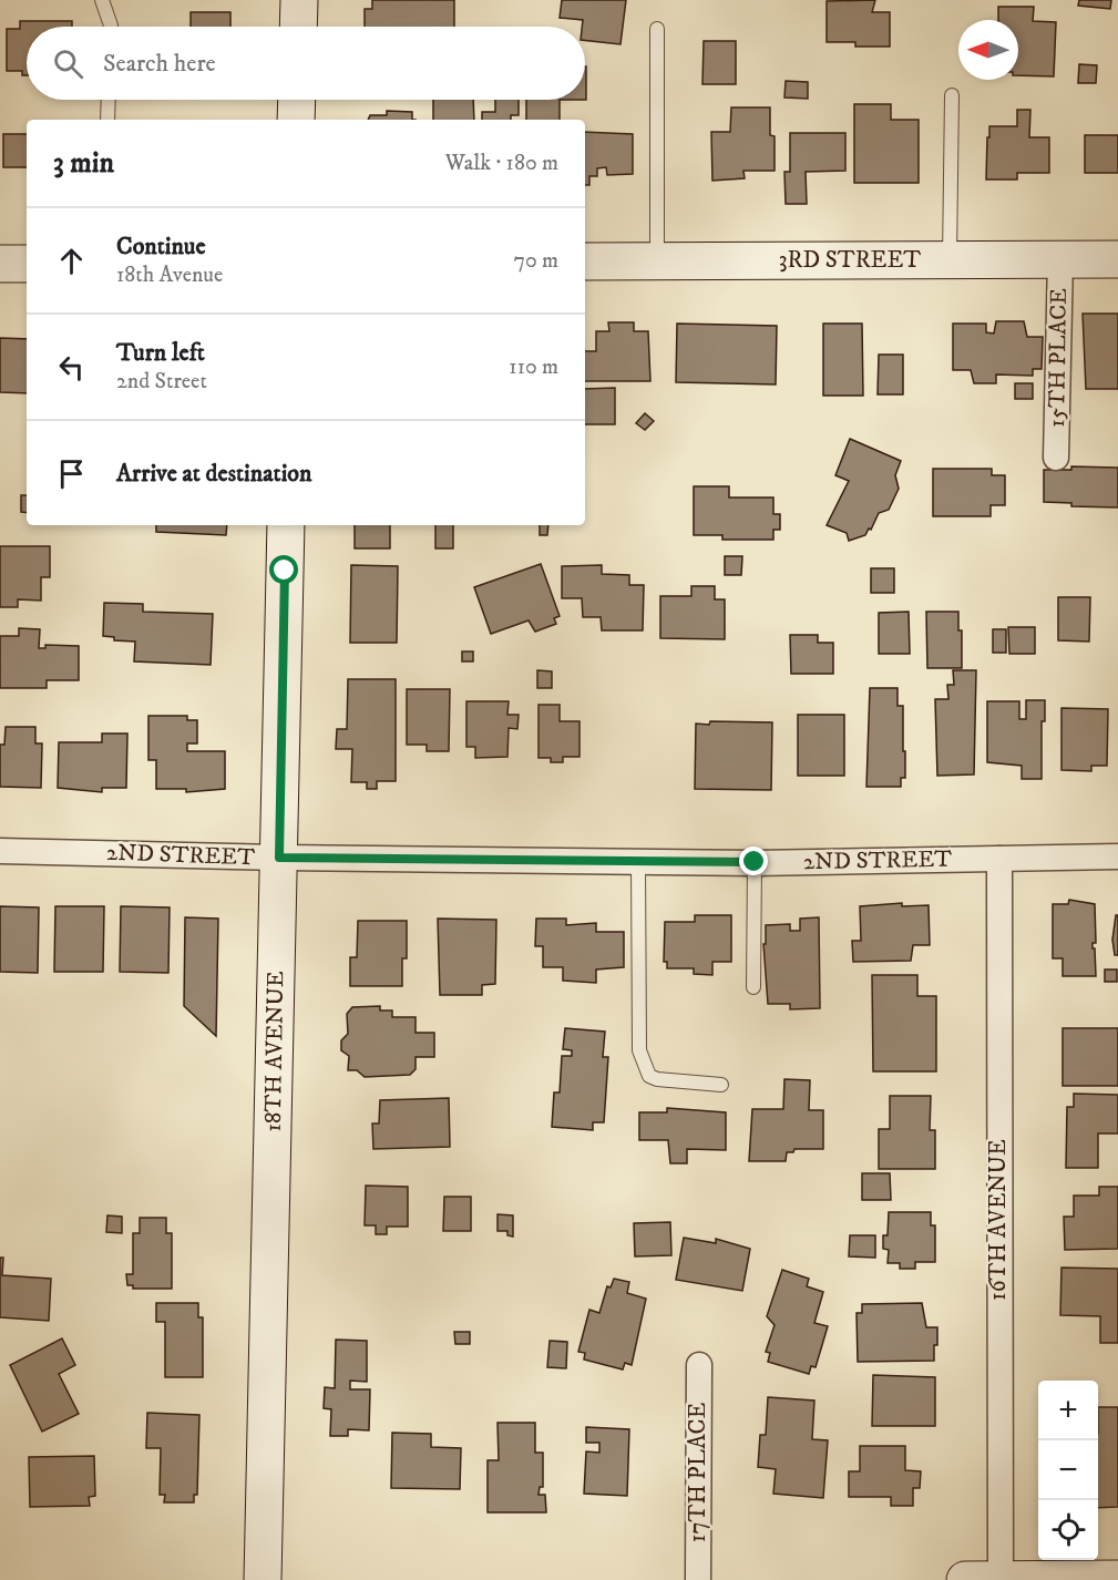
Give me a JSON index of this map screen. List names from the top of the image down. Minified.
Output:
{"streets":{"street":["3RD STREET","15TH PLACE","2ND STREET","18TH AVENUE","16TH AVENUE","17TH PLACE"]},"crossings":[["3RD STREET","15TH PLACE"],["2ND STREET","18TH AVENUE"],["2ND STREET","16TH AVENUE"]],"north":"left","page":{"search":"Search here","heading":["3 min","Walk · 180 m"],"list":[["Continue","18th Avenue","70 m"],["Turn left","2nd Street","110 m"],"Arrive at destination"],"map_buttons":["+","−"]}}
